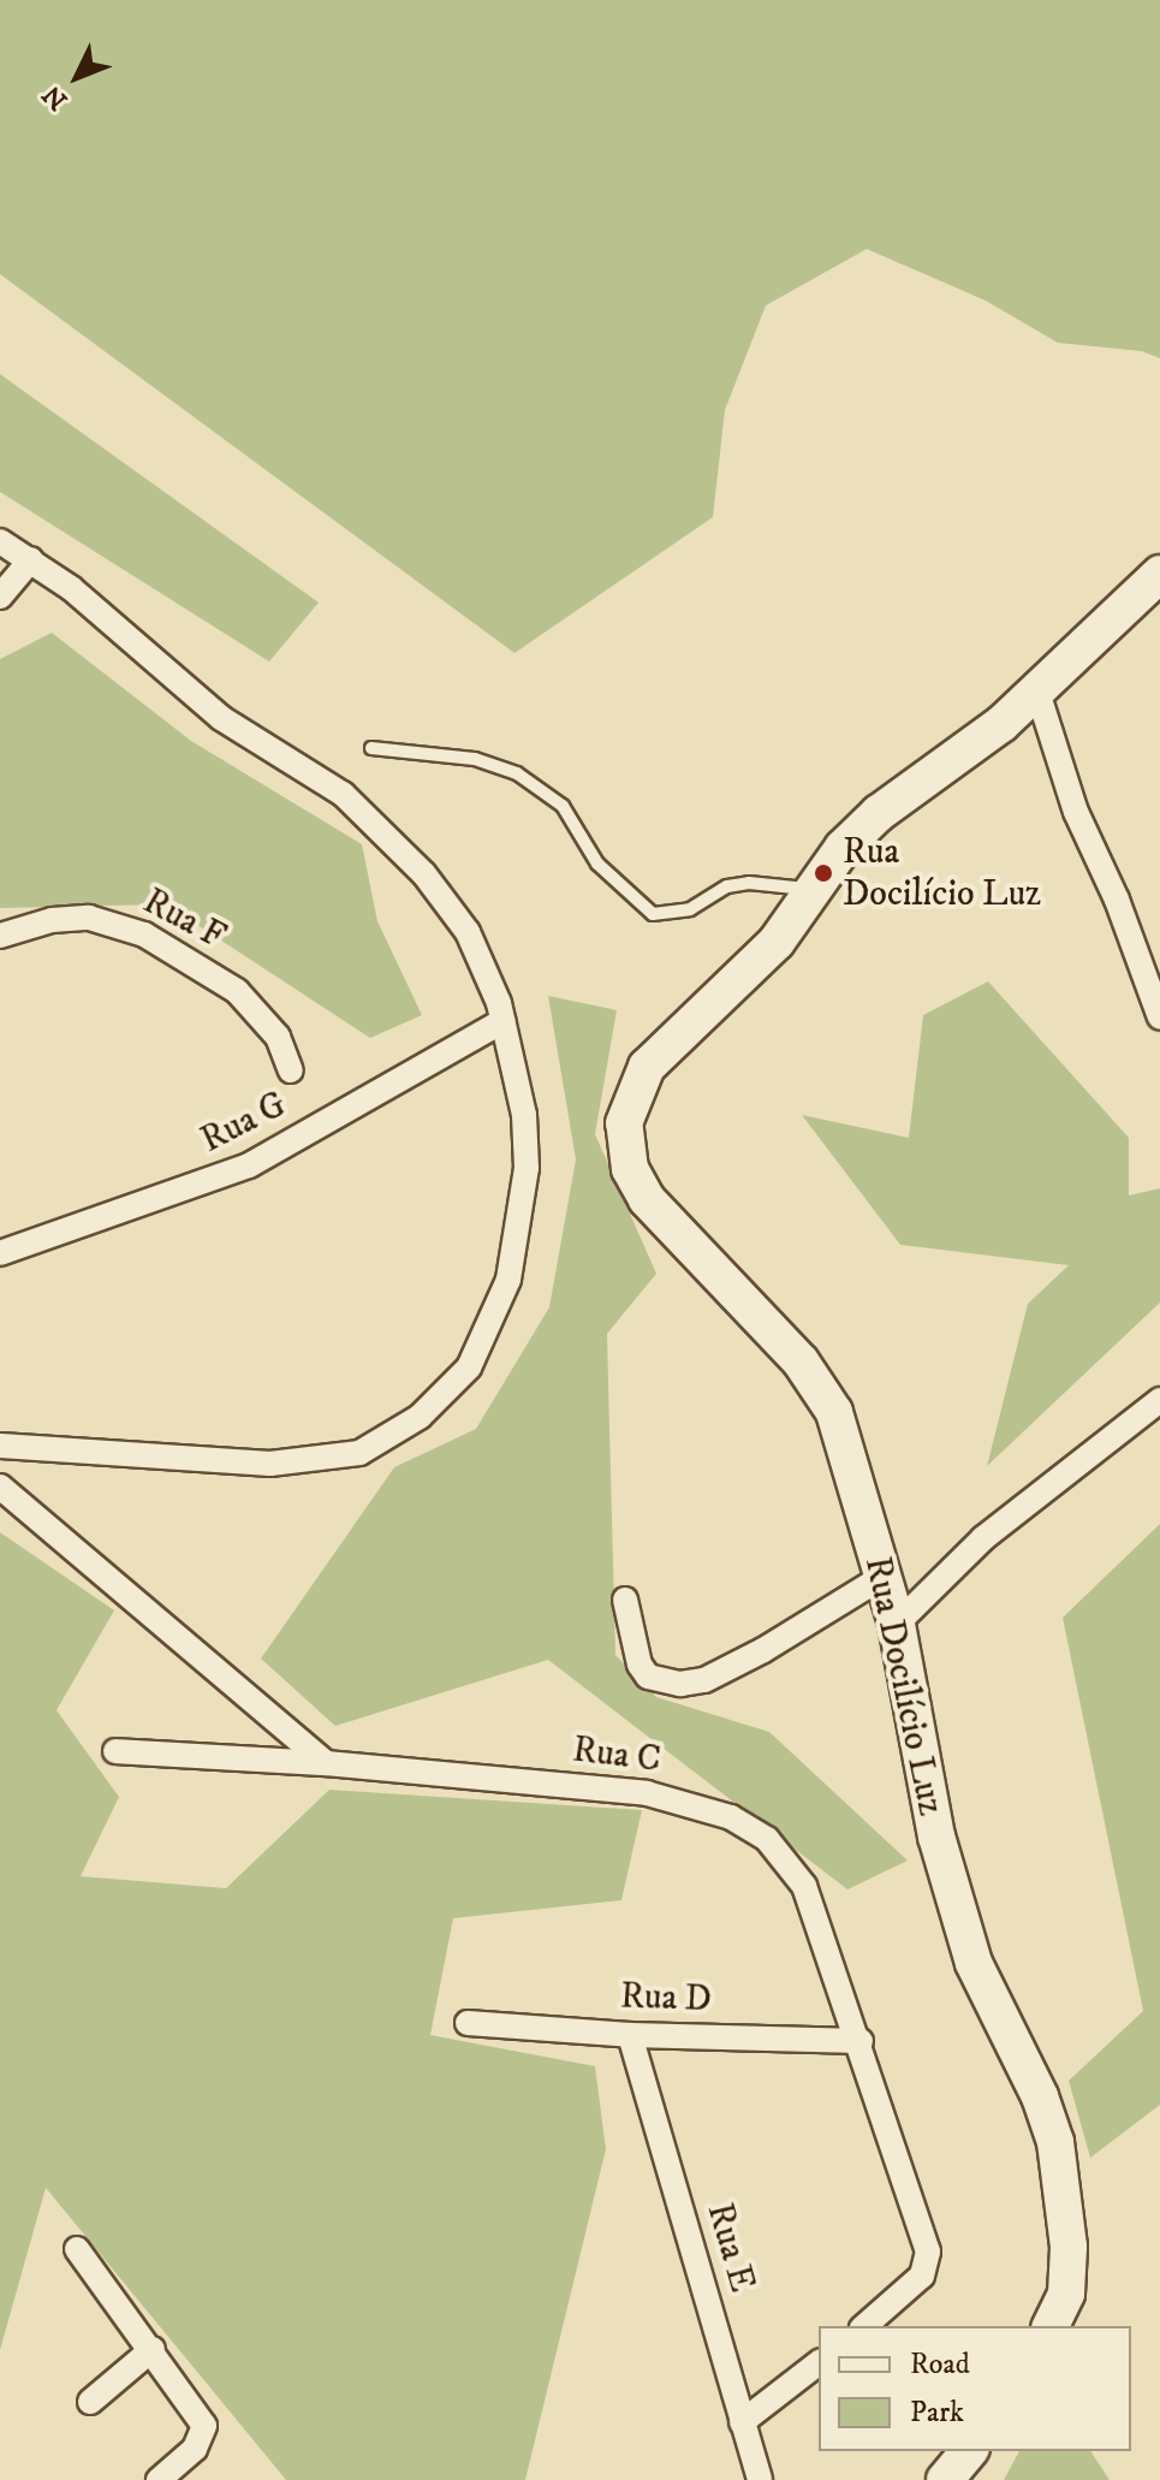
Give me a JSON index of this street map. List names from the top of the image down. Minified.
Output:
{"streets":{"main road":["Rua Docilício Luz"],"street":["Rua F","Rua G","Rua C","Rua D","Rua E"]},"crossings":[["Rua C","Rua D"],["Rua D","Rua E"]],"places":["Rua Docilício Luz"],"legend":["Road","Park"],"north":"bottom left"}
